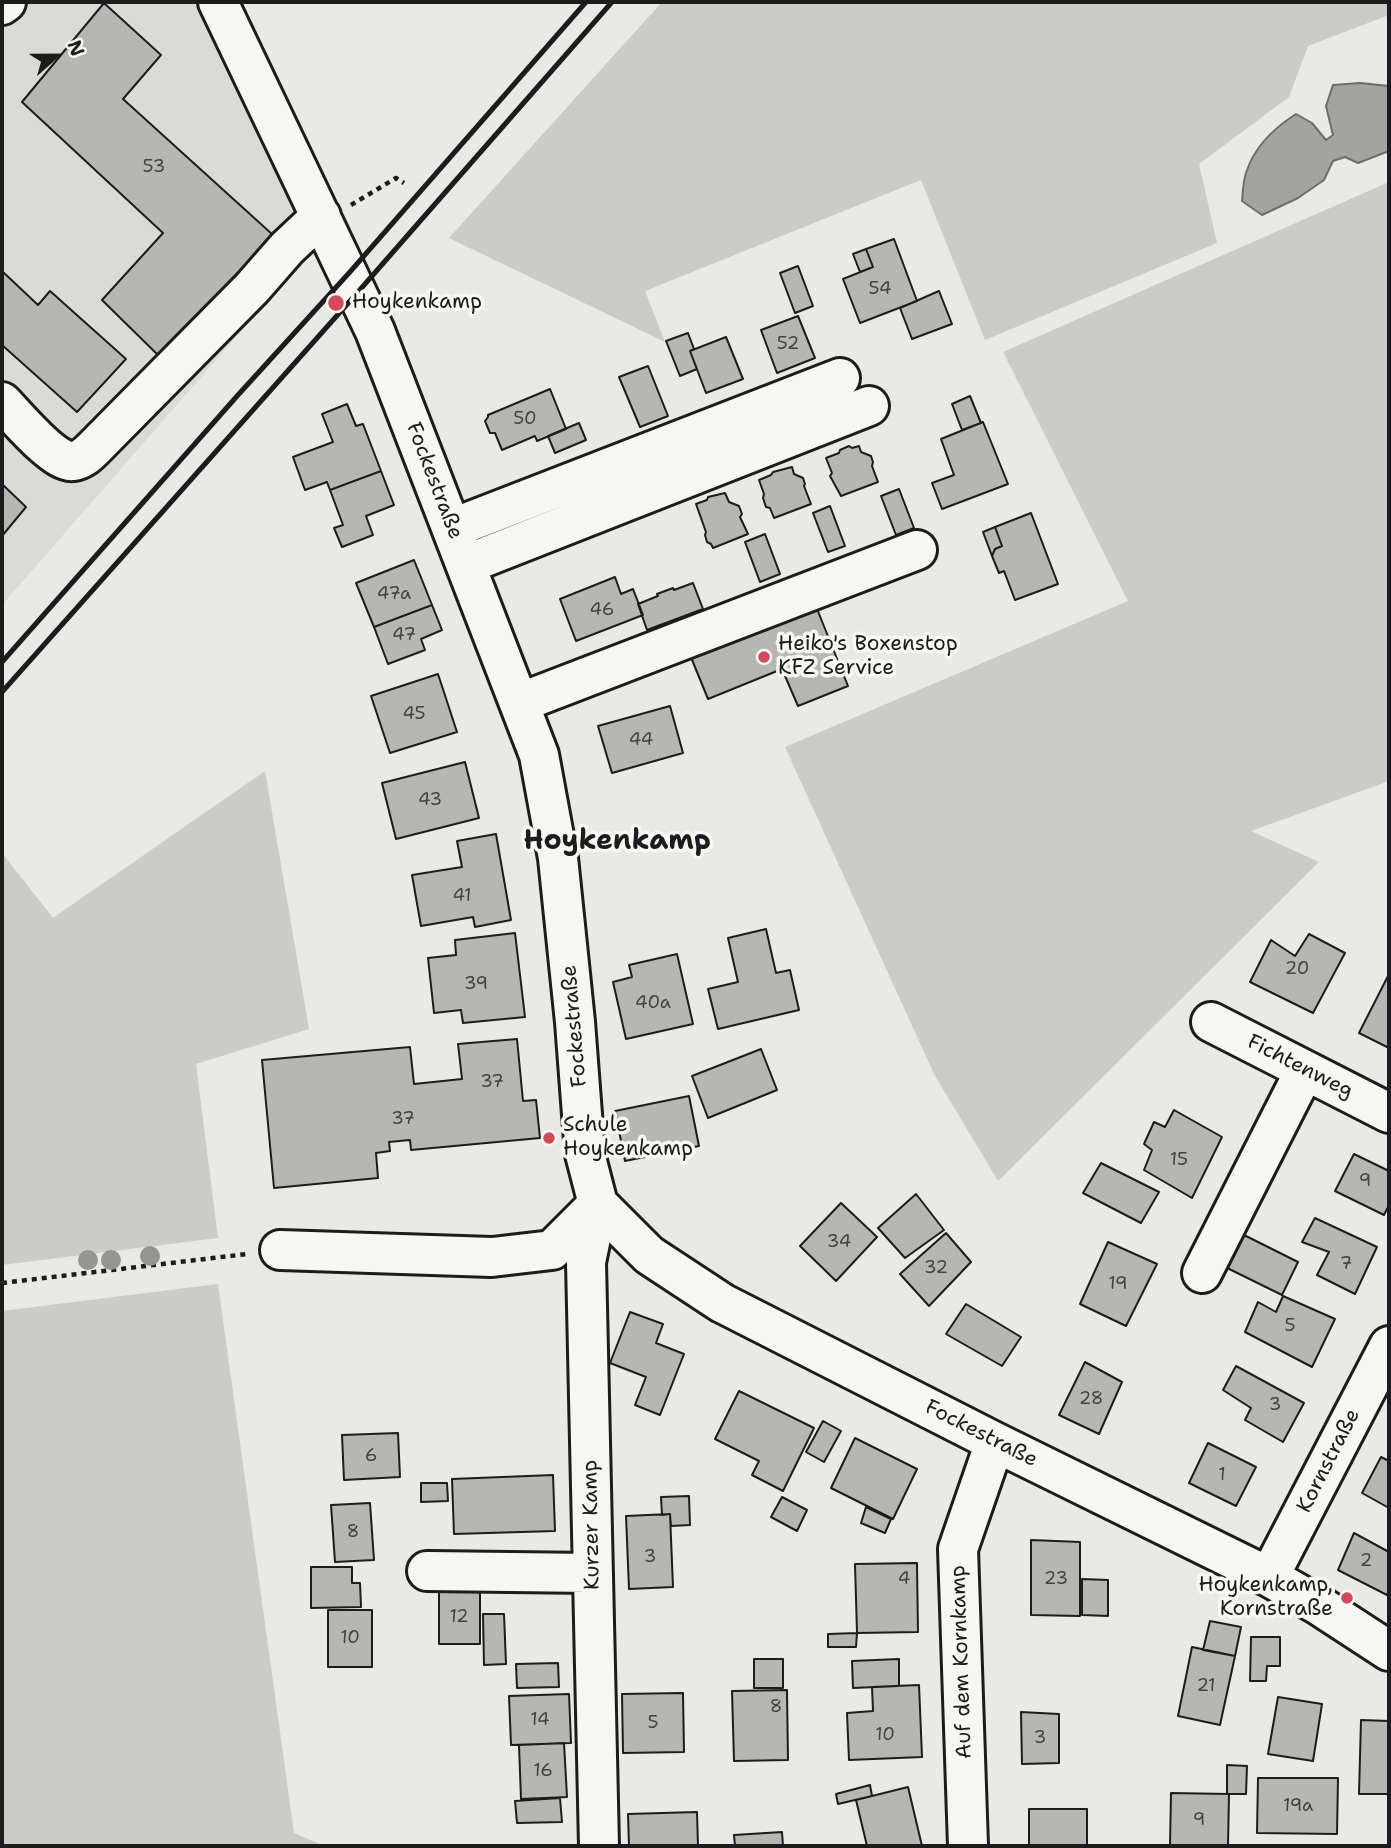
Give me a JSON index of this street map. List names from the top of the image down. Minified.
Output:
{"streets":{"street":["Fockestraße","Fichtenweg","Kornstraße","Kurzer Kamp","Auf dem Kornkamp"]},"crossings":[["Fockestraße","Kornstraße"],["Fockestraße","Kurzer Kamp"],["Fockestraße","Auf dem Kornkamp"]],"districts":["Hoykenkamp"],"places":["Hoykenkamp","Heiko's Boxenstop KFZ Service","Schule Hoykenkamp","Hoykenkamp, Kornstraße"],"house_numbers":["53","54","52","50","47a","46","47","45","44","43","41","20","39","40a","37","37","15","9","34","7","32","19","5","28","3","6","1","8","3","2","4","23","12","10","21","8","14","5","10","3","16","19a","9"],"north":"right"}
